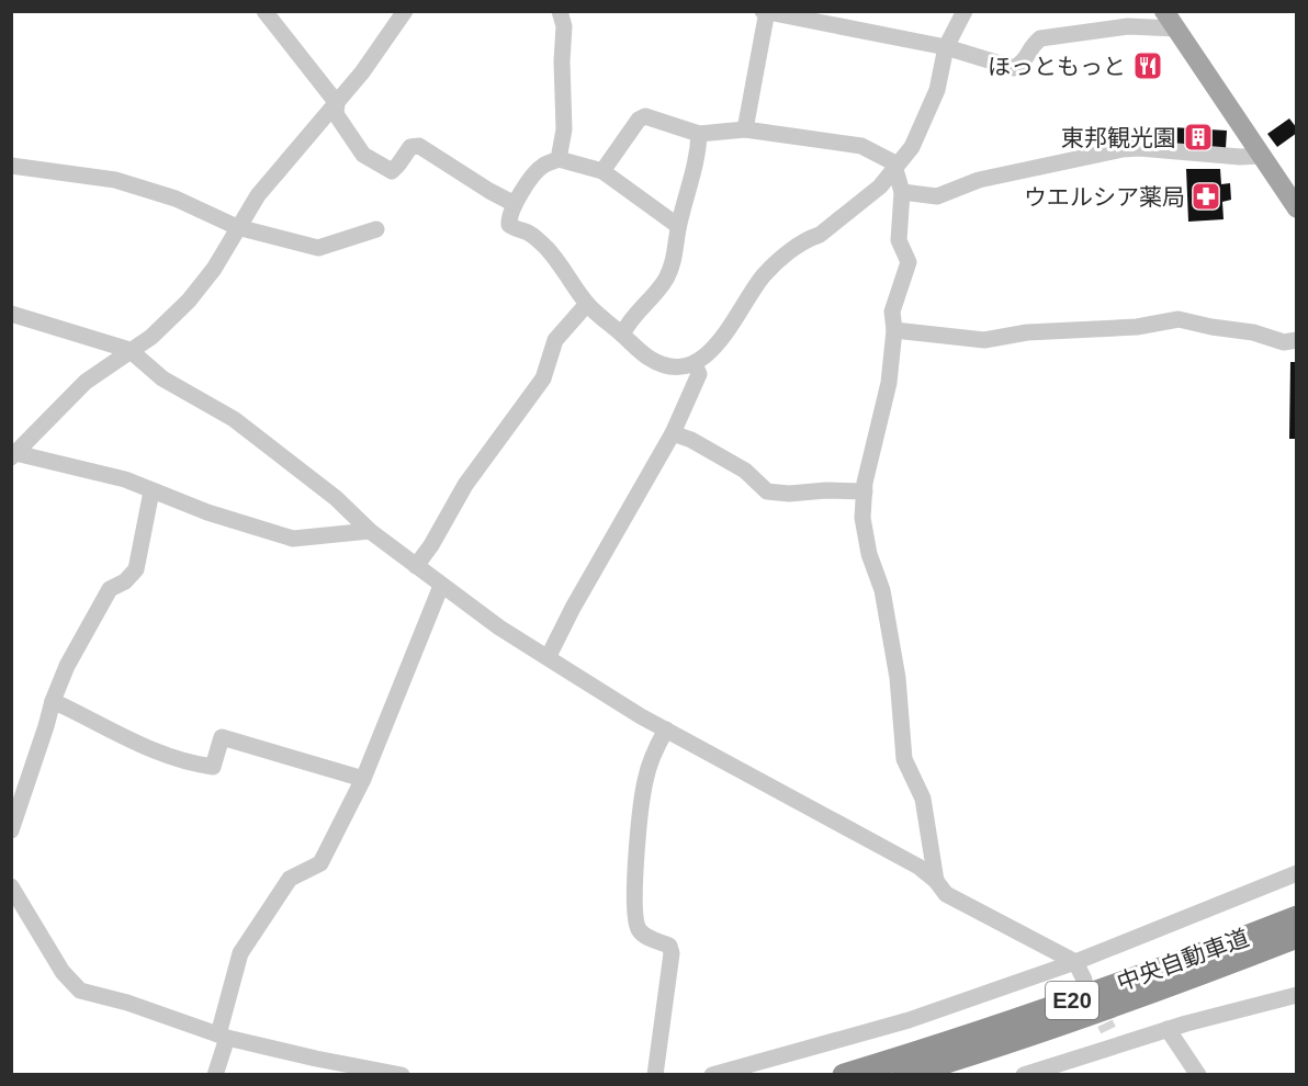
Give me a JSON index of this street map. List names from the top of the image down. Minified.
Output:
{"streets":{"highway":["中央自動車道","E20"]},"places":{"restaurant":["ほっともっと"],"building":["東邦観光園"],"pharmacy":["ウエルシア薬局"]}}
